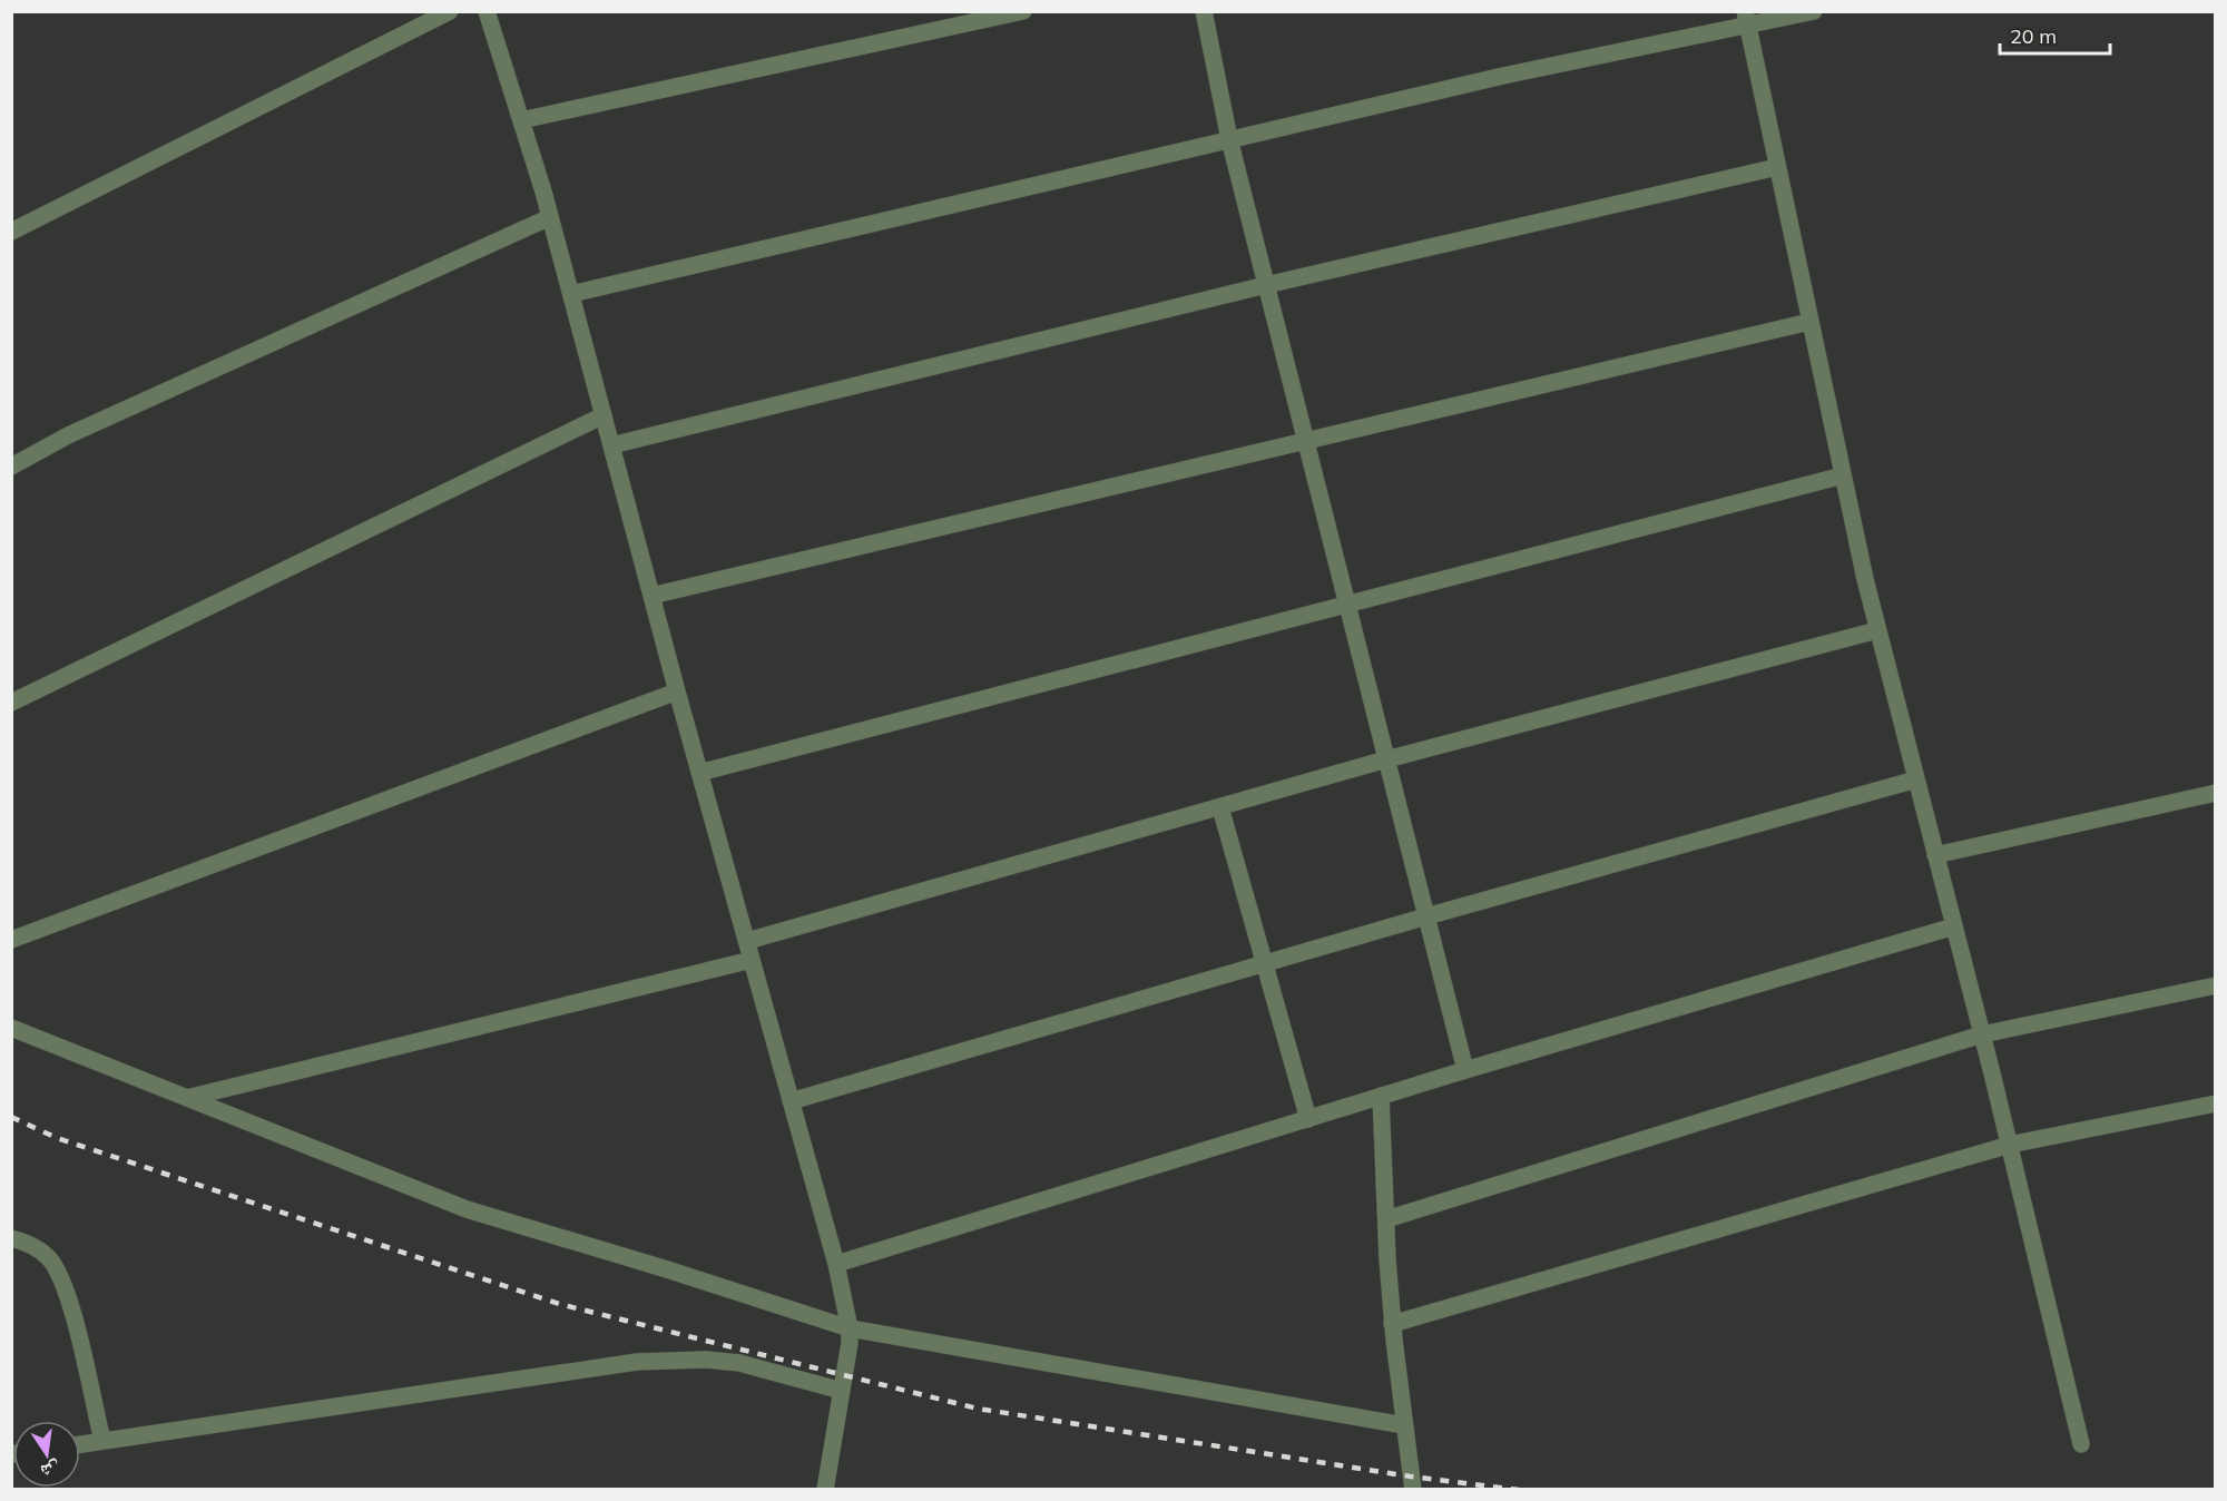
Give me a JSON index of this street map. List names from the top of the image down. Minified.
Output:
{"scale_bar":"20 m","north":"bottom"}
